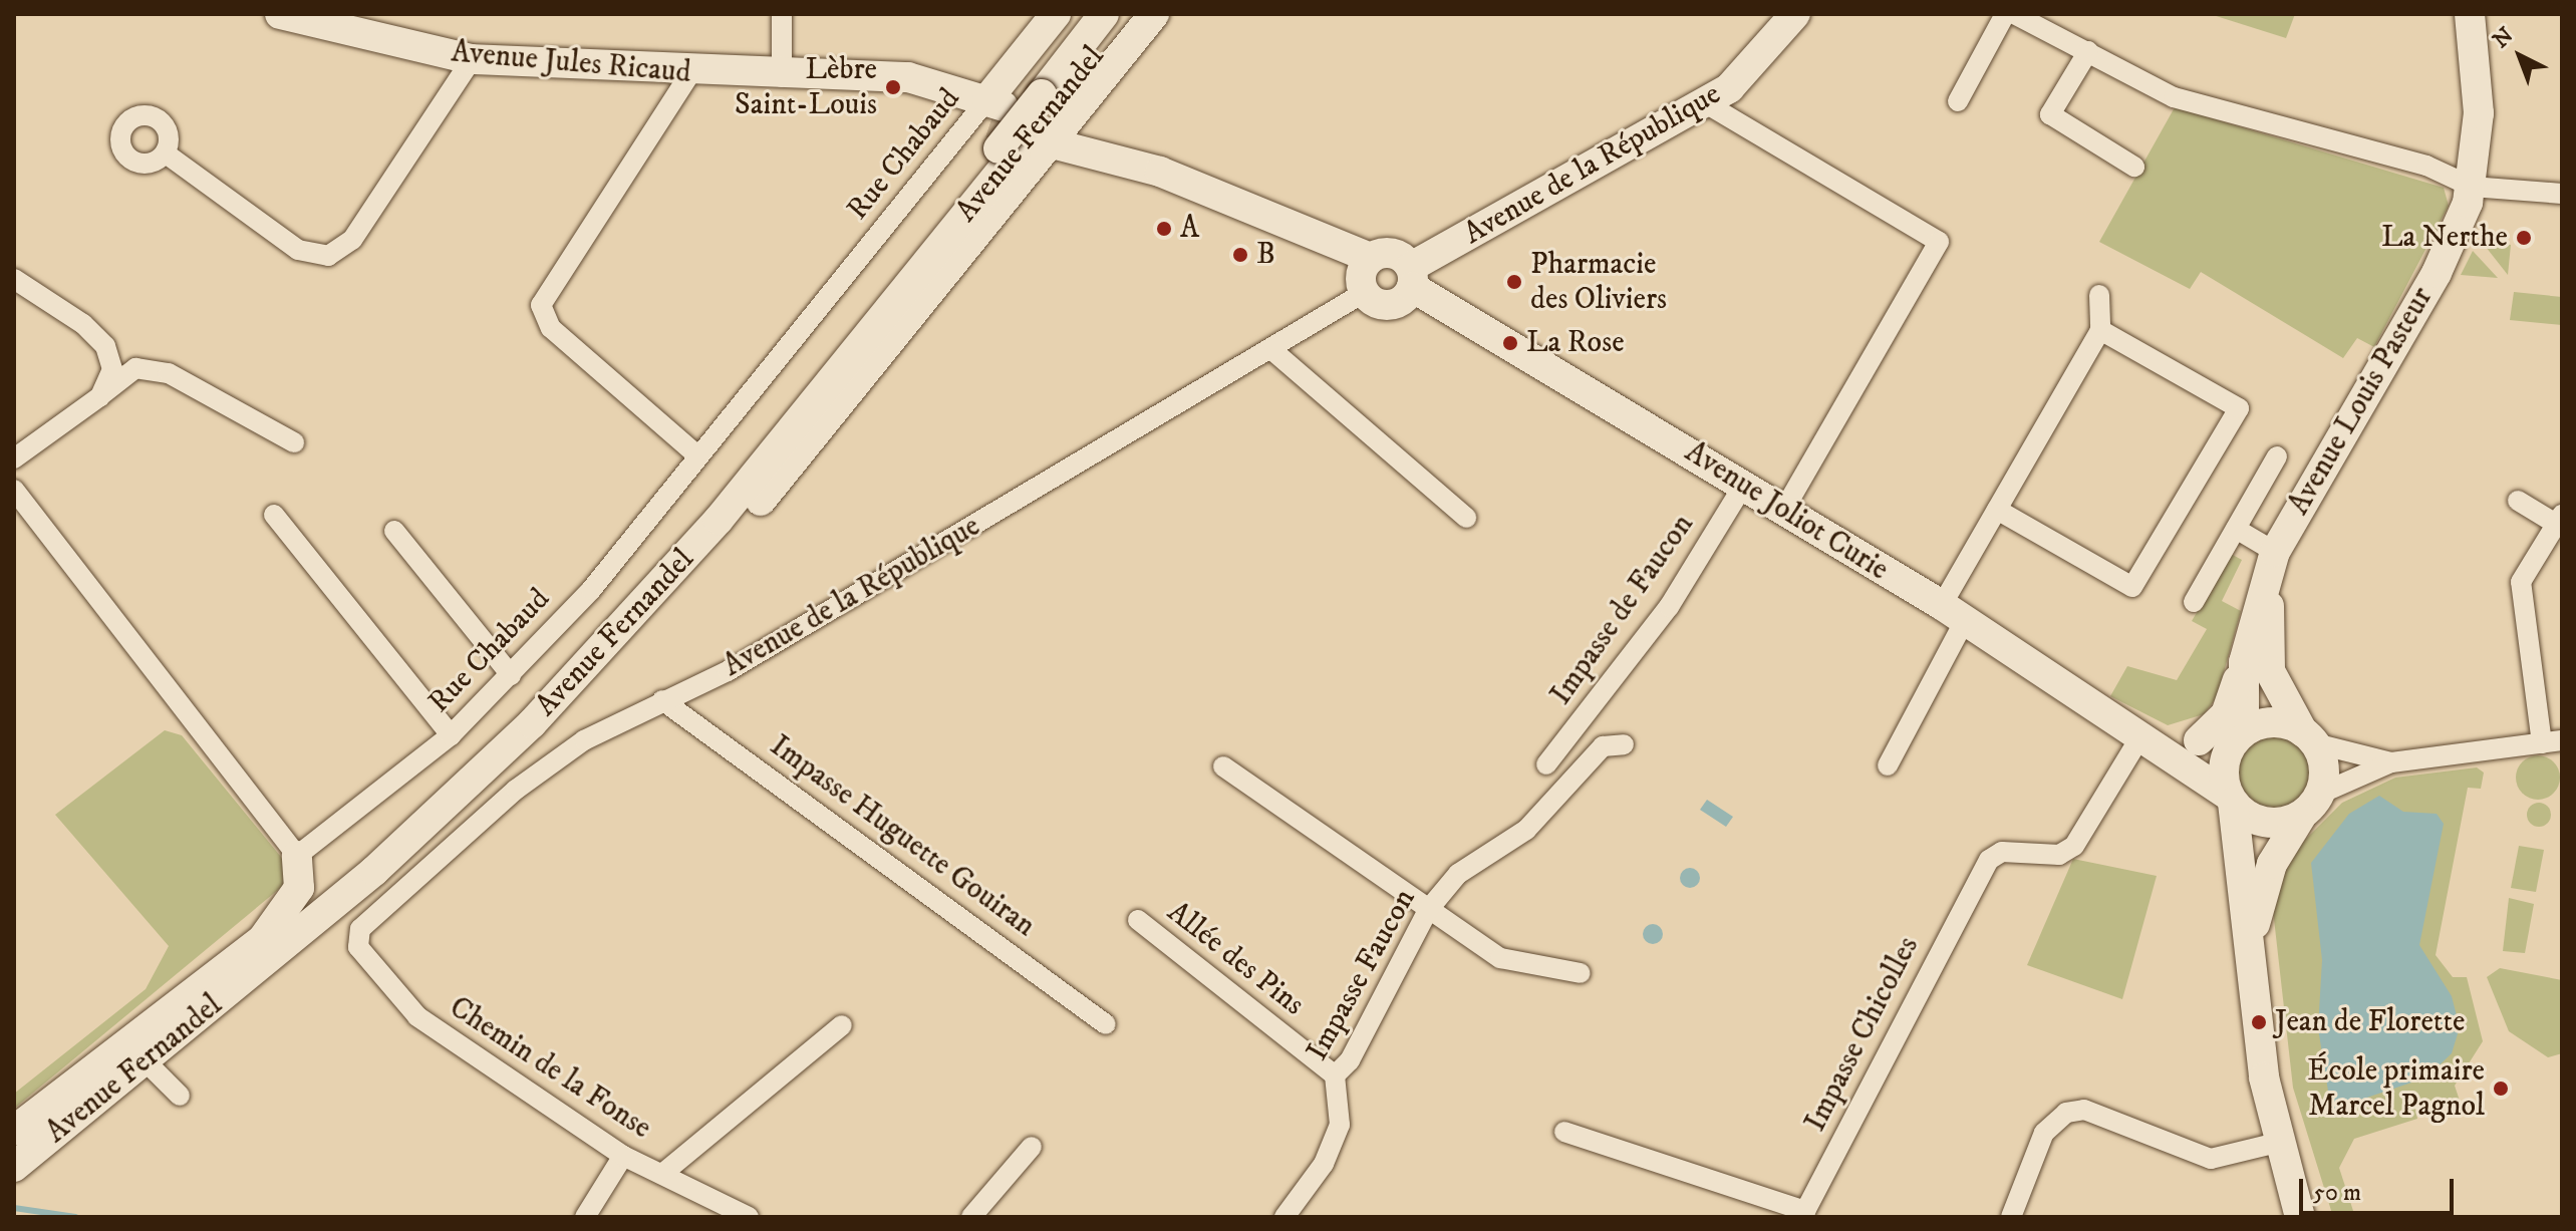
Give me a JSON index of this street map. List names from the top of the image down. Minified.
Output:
{"streets":{"street":["Avenue Jules Ricaud","Avenue Fernandel","Rue Chabaud","Avenue de la République","Avenue Louis Pasteur","Avenue Joliot Curie","Impasse de Faucon","Impasse Huguette Gouiran","Allée des Pins","Impasse Faucon","Impasse Chicolles","Chemin de la Fonse"]},"crossings":[["Avenue Jules Ricaud","Avenue Fernandel"],["Avenue Jules Ricaud","Rue Chabaud"],["Avenue Fernandel","Rue Chabaud"],["Avenue de la République","Avenue Joliot Curie"],["Avenue de la République","Impasse Huguette Gouiran"],["Avenue de la République","Chemin de la Fonse"],["Avenue Louis Pasteur","Avenue Joliot Curie"],["Avenue Joliot Curie","Impasse de Faucon"],["Avenue Joliot Curie","Impasse Chicolles"],["Allée des Pins","Impasse Faucon"]],"places":["Lèbre Saint-Louis","A","La Nerthe","B","Pharmacie des Oliviers","La Rose","Jean de Florette","École primaire Marcel Pagnol"],"scale_bar":"50 m","north":"top left"}
